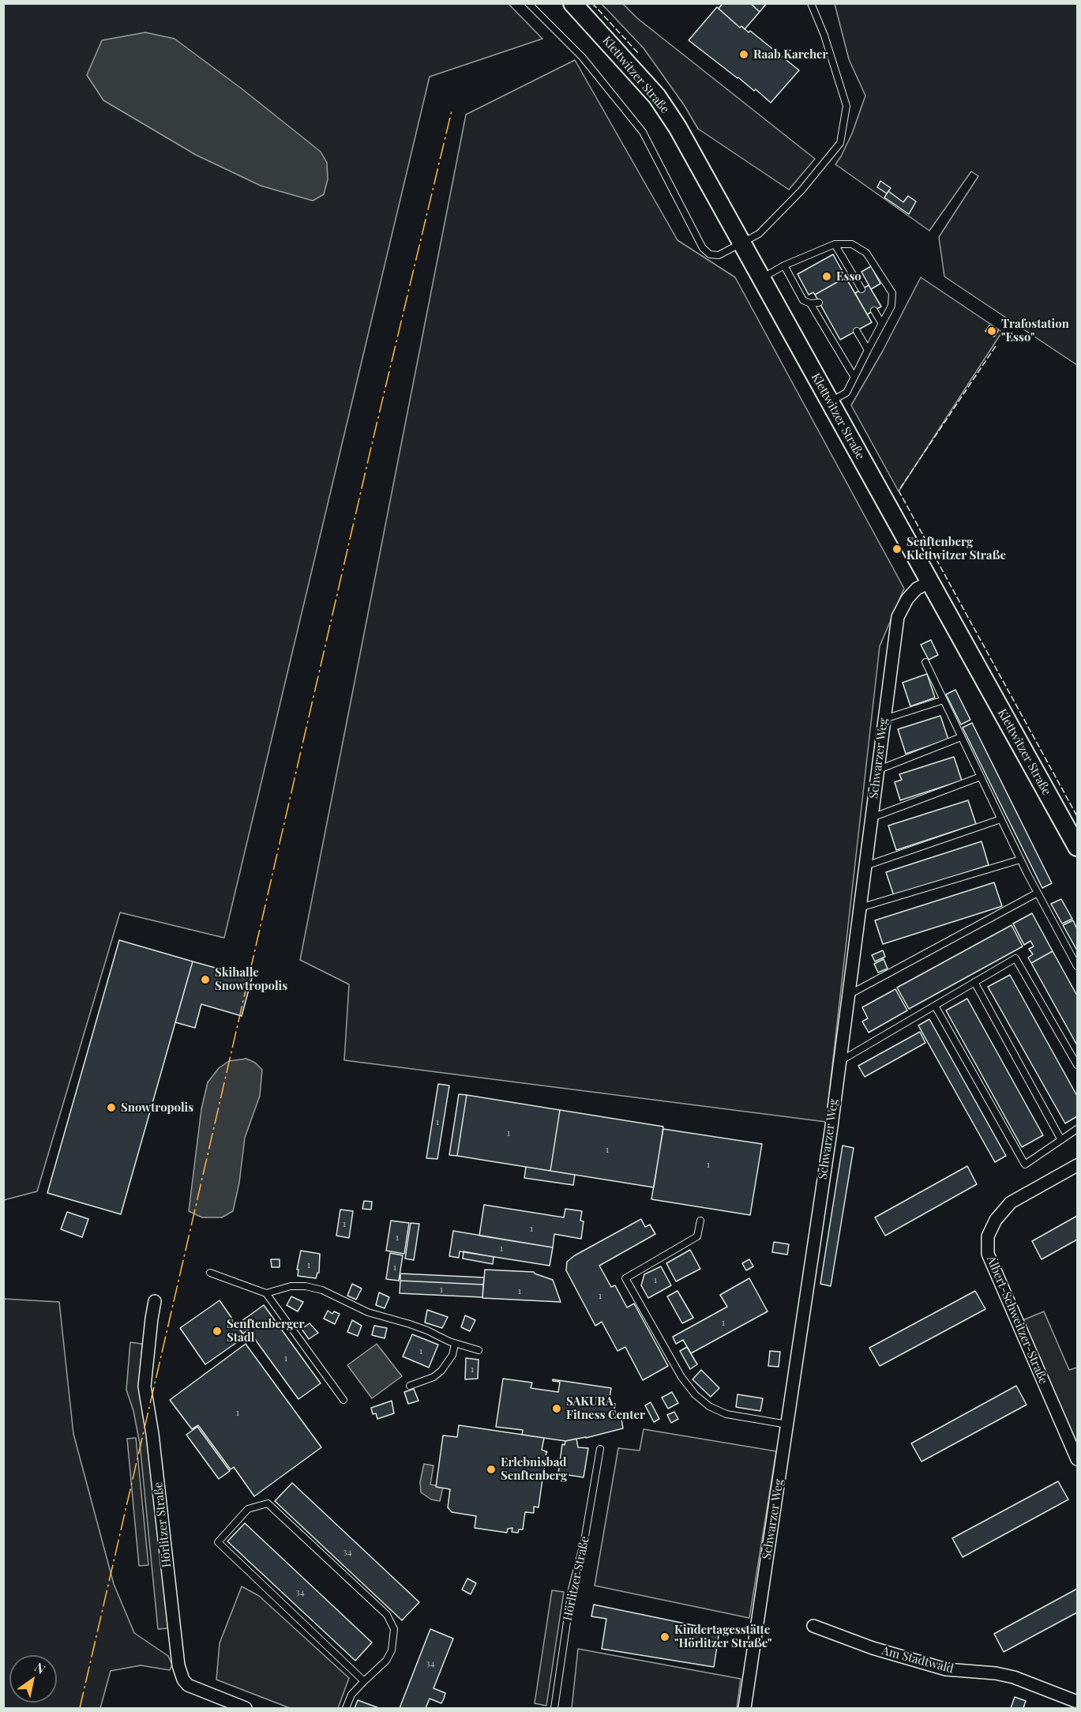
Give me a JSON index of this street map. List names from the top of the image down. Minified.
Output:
{"streets":{"main road":["Klettwitzer Straße"],"street":["Schwarzer Weg","Albert-Schweitzer-Straße","Hörlitzer Straße","Am Stadtwald"]},"crossings":[["Klettwitzer Straße","Schwarzer Weg"]],"places":["Raab Karcher","Esso","Trafostation \"Esso\"","Senftenberg Klettwitzer Straße","Skihalle Snowtropolis","Snowtropolis","Senftenberger Stadl","SAKURA Fitness Center","Erlebnisbad Senftenberg","Kindertagesstätte \"Hörlitzer Straße\""],"house_numbers":["1","1","1","1","1","1","1","1","1","1","1","1","1","1","1","1","1","1","1","34","34","34"],"north":"top right"}
